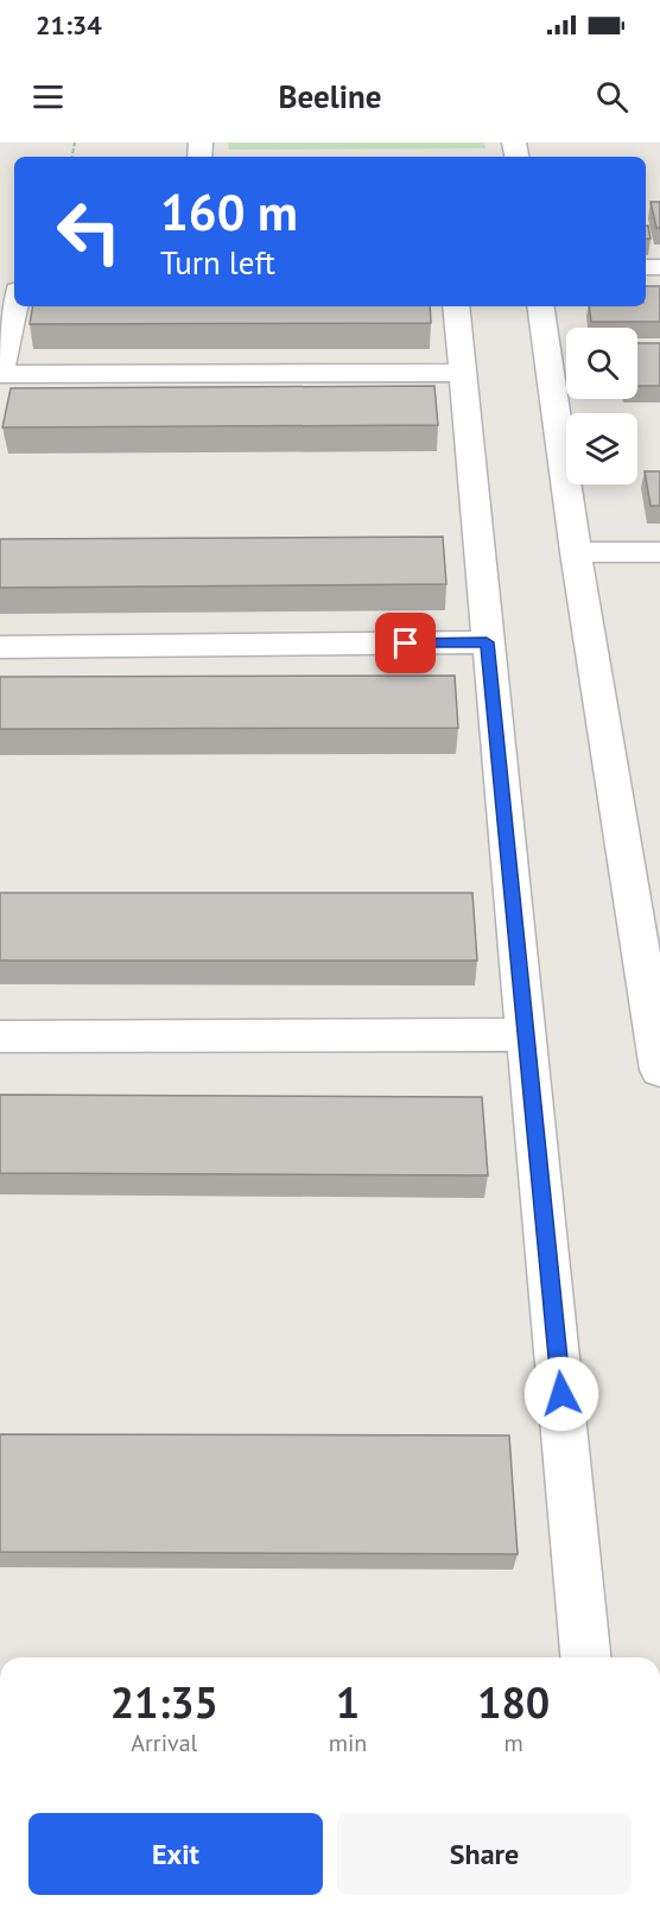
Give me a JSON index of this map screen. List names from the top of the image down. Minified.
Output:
{"page":{"status":"21:34","header":"Beeline","turn":["160 m","Turn left"],"eta":["21:35","Arrival","1","min","180","m"],"buttons":["Exit","Share"]}}
